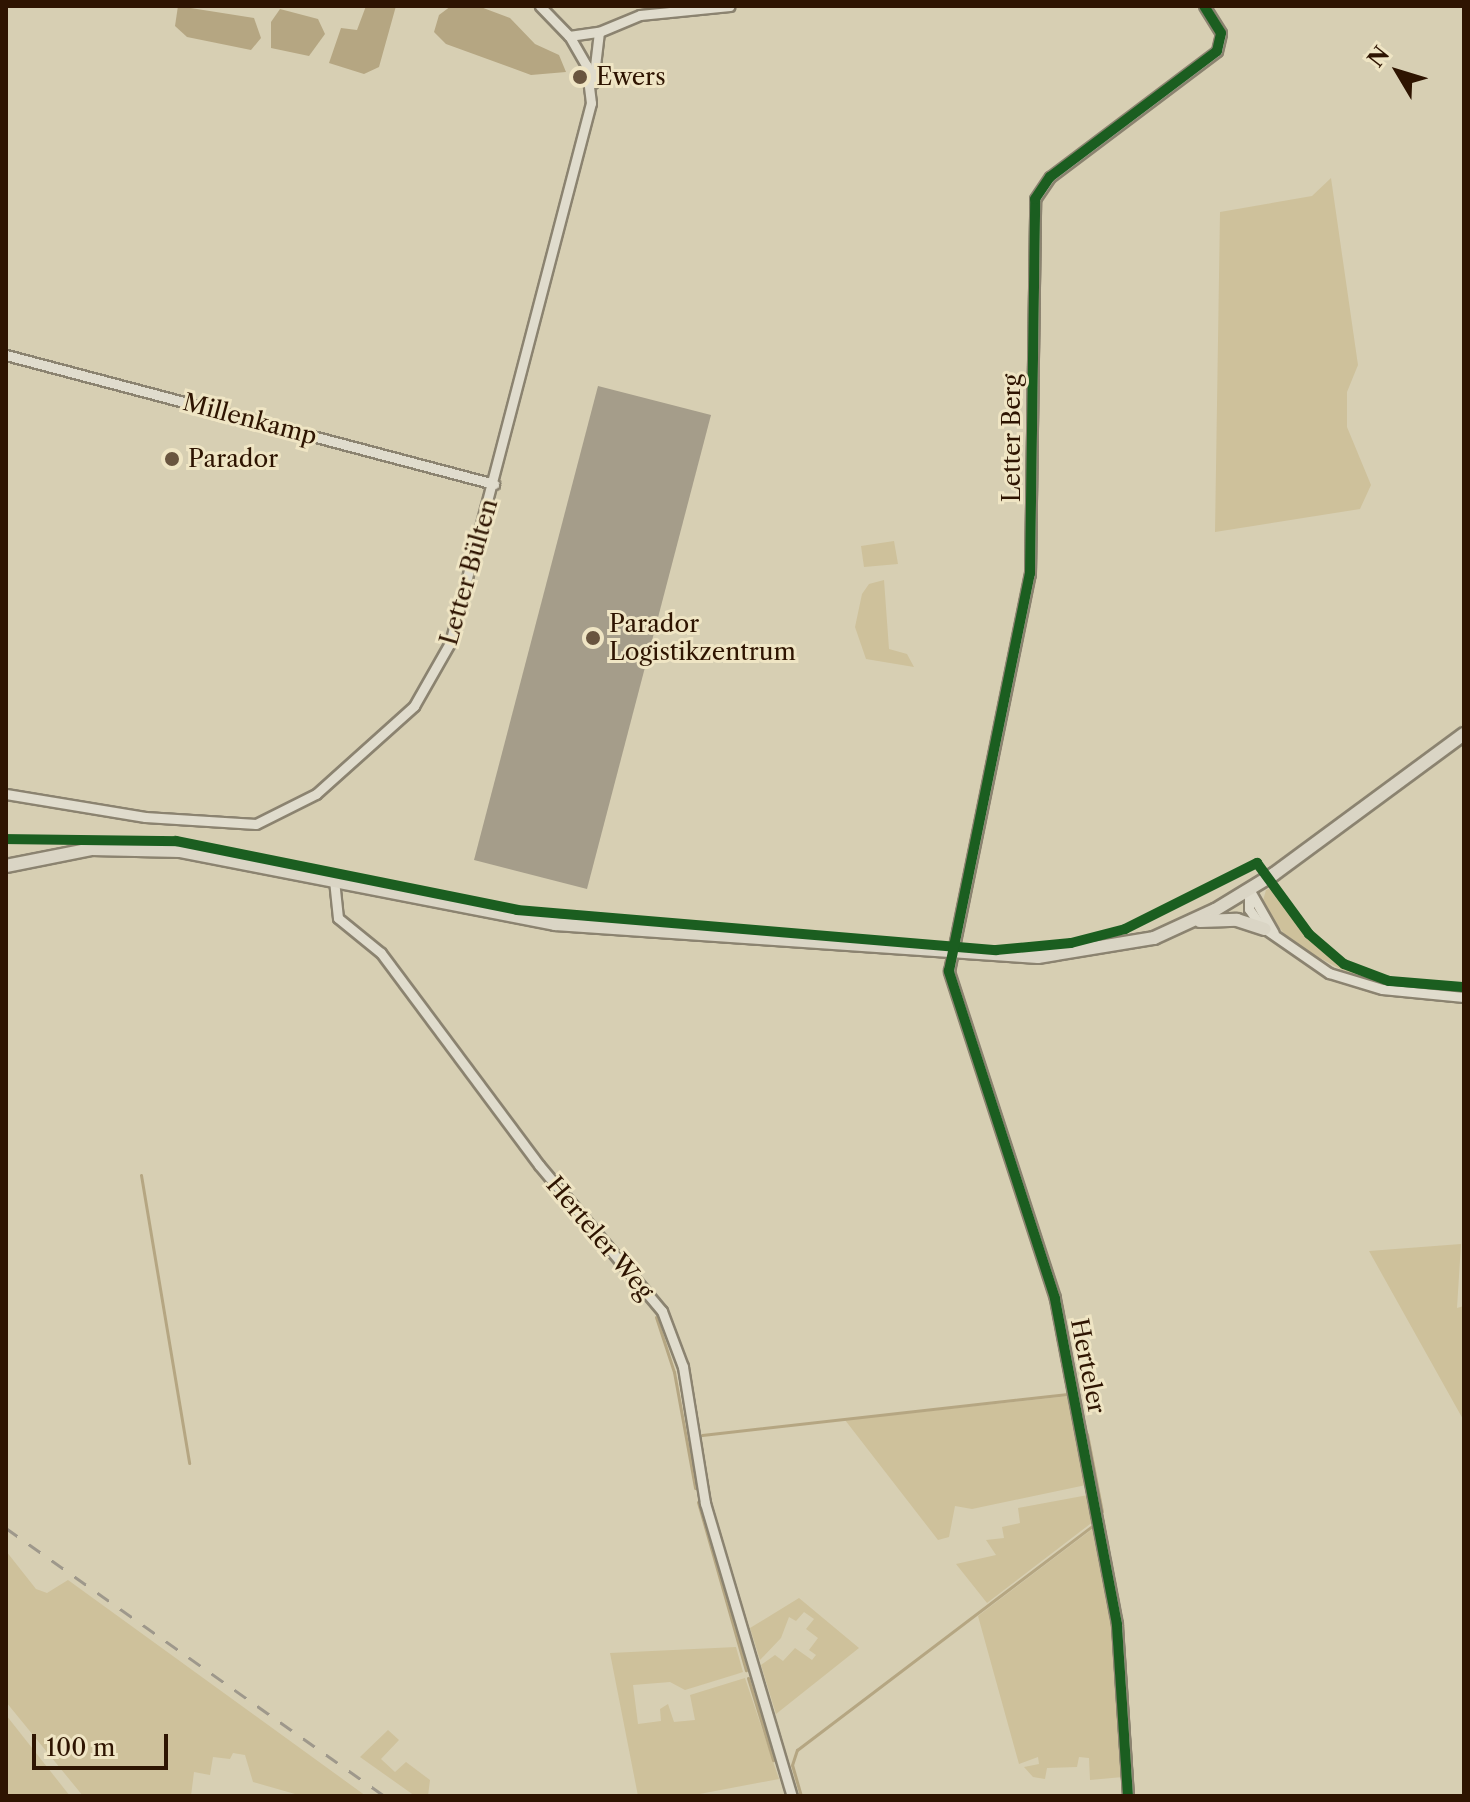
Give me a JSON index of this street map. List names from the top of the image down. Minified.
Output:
{"streets":{"street":["Millenkamp","Letter Berg","Letter Bülten","Herteler Weg","Herteler"]},"crossings":[["Millenkamp","Letter Bülten"],["Letter Berg","Herteler"]],"places":["Ewers","Parador","Parador Logistikzentrum"],"scale_bar":"100 m","north":"top left"}
